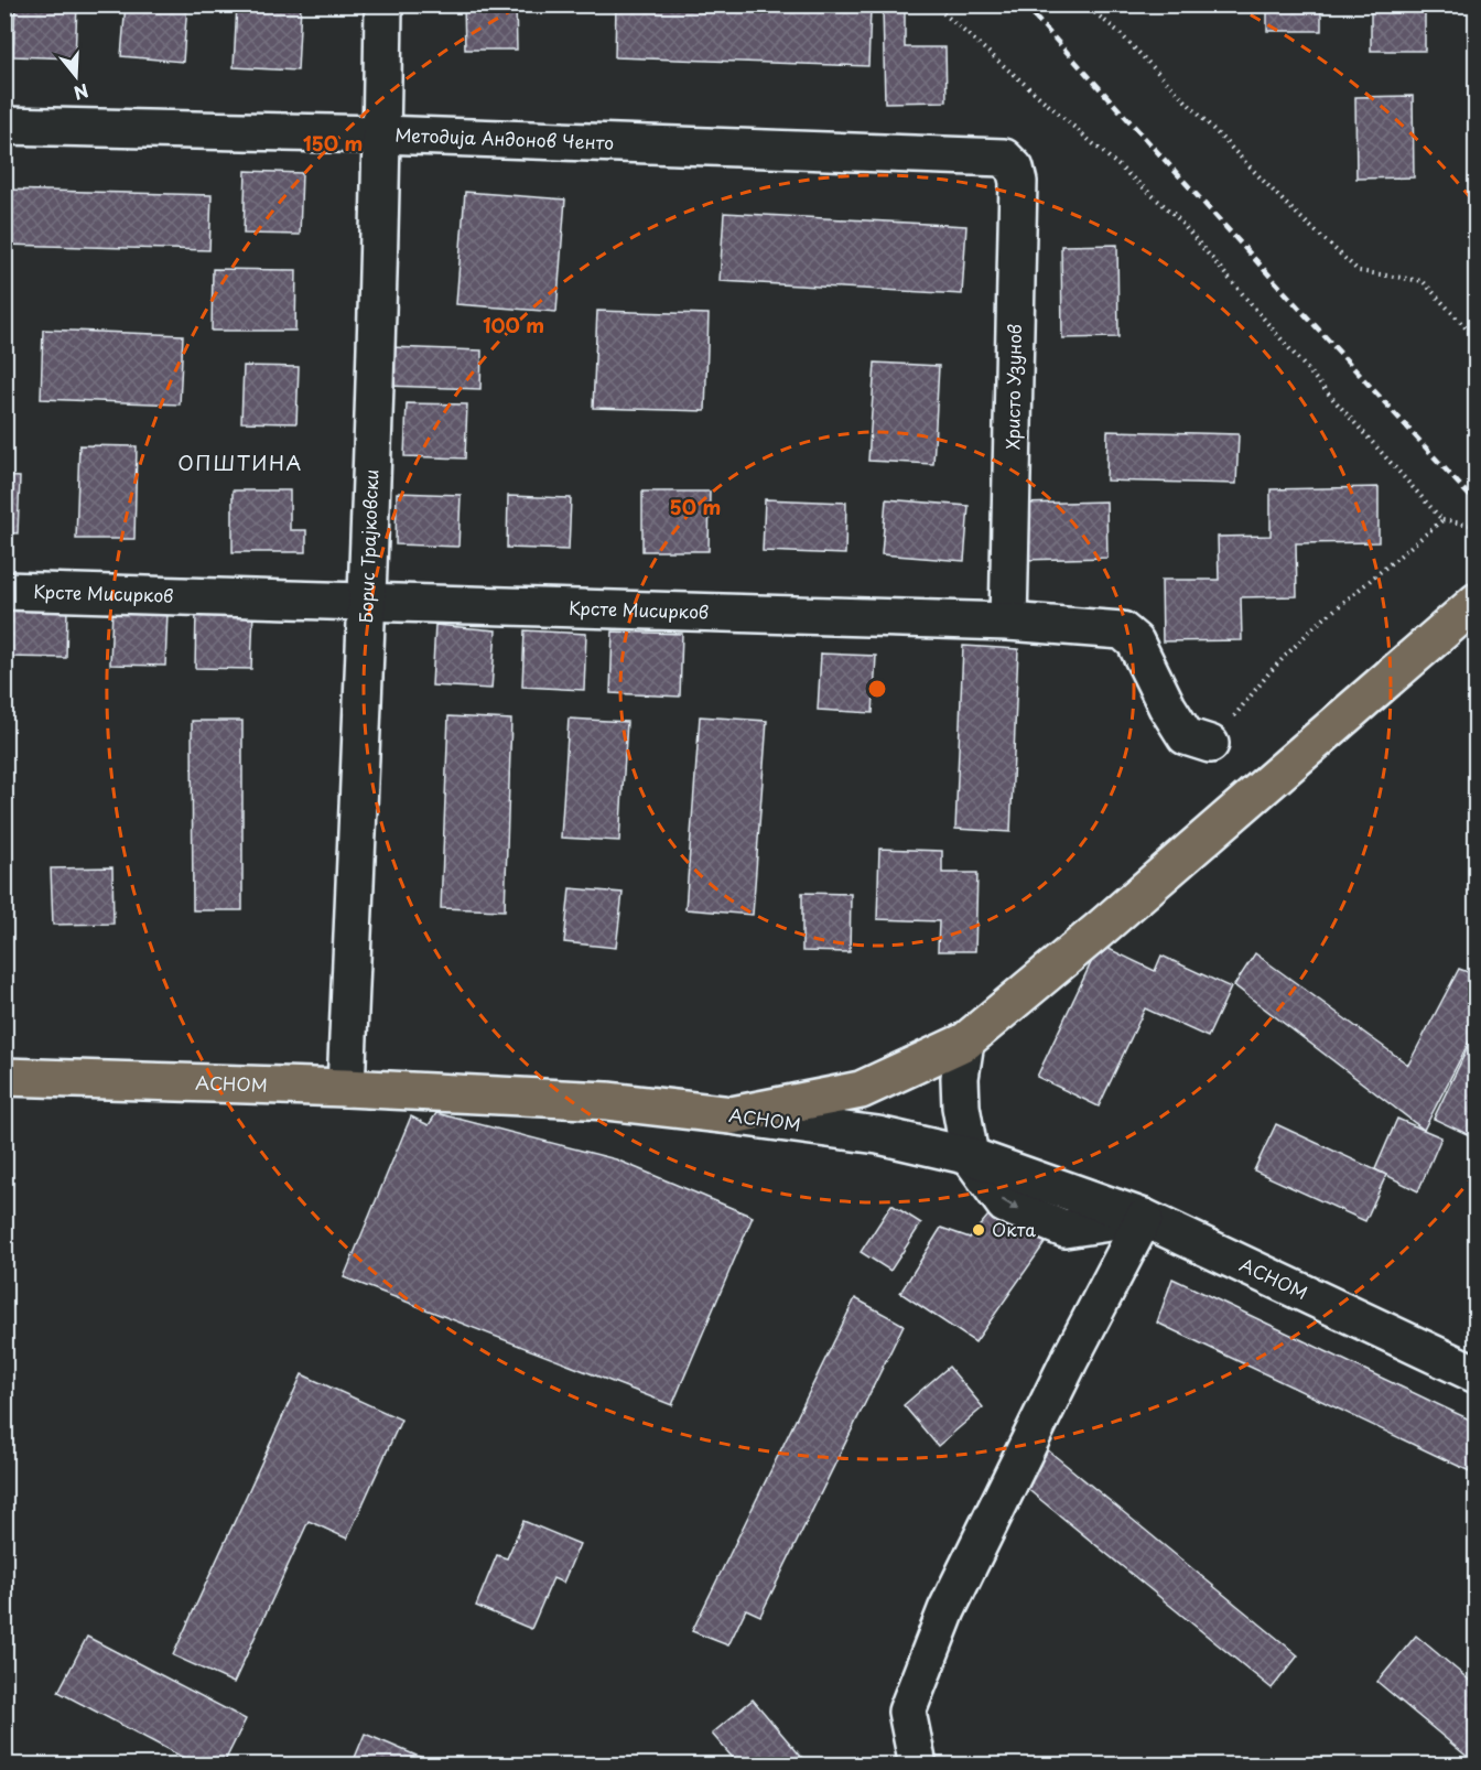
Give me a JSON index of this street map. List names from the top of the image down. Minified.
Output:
{"streets":{"main road":["АСНОМ"],"street":["Методија Андонов Ченто","Христо Узунов","Борис Трајковски","Крсте Мисирков"]},"crossings":[["Методија Андонов Ченто","Христо Узунов"],["Методија Андонов Ченто","Борис Трајковски"],["Христо Узунов","Крсте Мисирков"],["Борис Трајковски","Крсте Мисирков"],["Борис Трајковски","АСНОМ"]],"districts":["ОПШТИНА"],"places":["Окта"],"north":"bottom","rings":["150 m","100 m","50 m"]}
